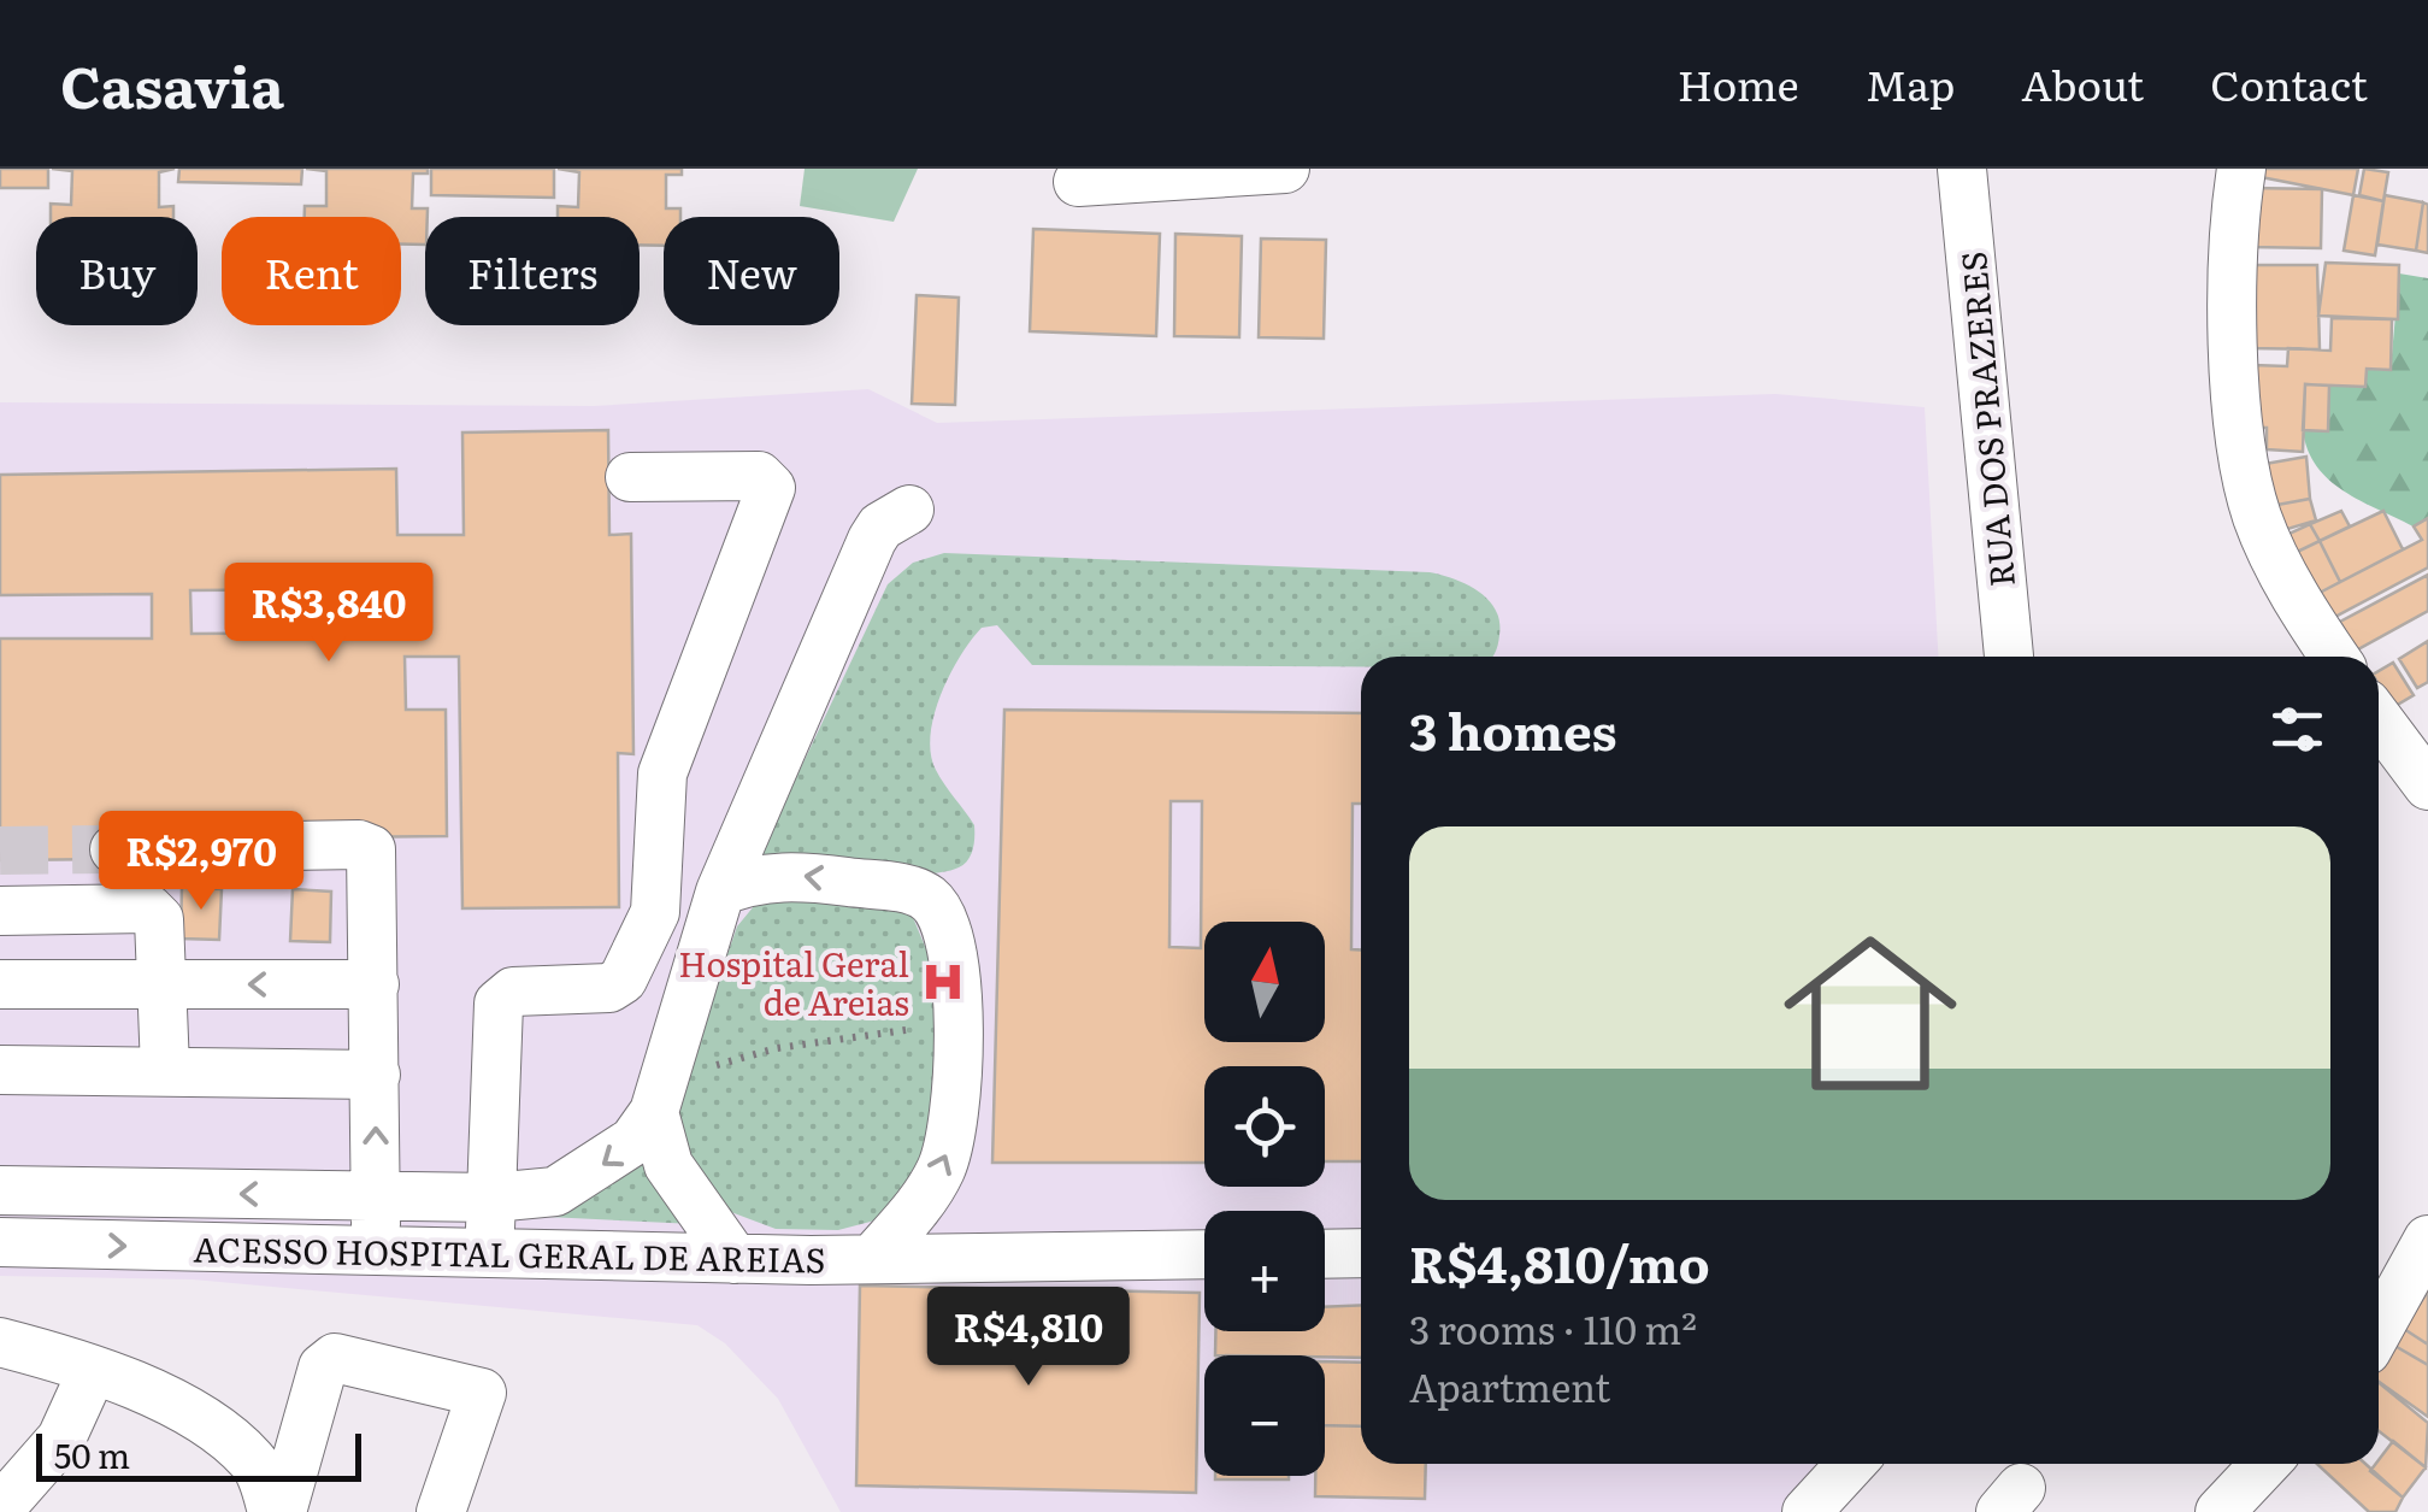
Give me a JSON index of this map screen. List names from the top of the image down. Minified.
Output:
{"streets":{"street":["RUA DOS PRAZERES","ACESSO HOSPITAL GERAL DE AREIAS"]},"places":{"hospital":["Hospital Geral de Areias"]},"scale_bar":"50 m","north":"top","page":{"header":"Casavia","nav":["Home","Map","About","Contact"],"chip":["Buy","Rent","Filters","New"],"price":["R$3,840","R$2,970","R$4,810"],"heading":"3 homes","list":[{"name":"R$4,810/mo","note":"3 rooms · 110 m² · Apartment"}],"map_buttons":["+","−"],"scale":"50 m"}}
